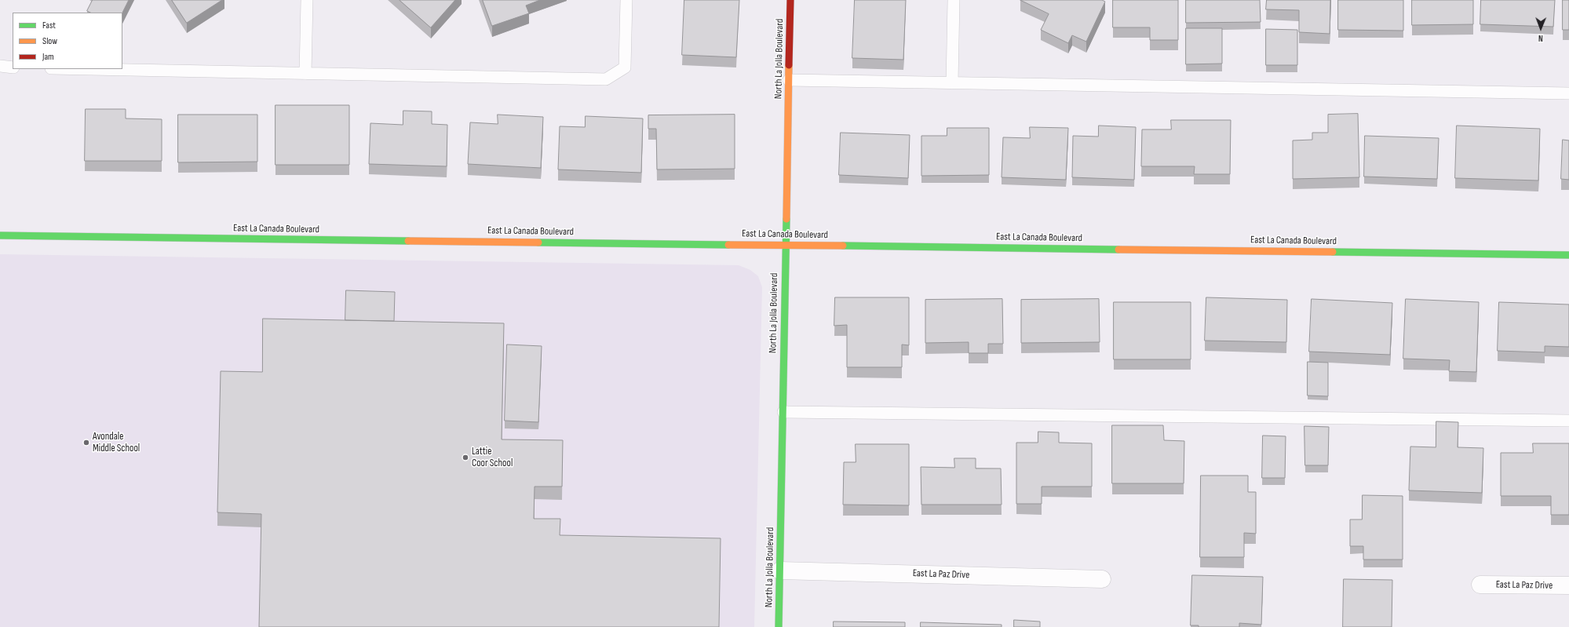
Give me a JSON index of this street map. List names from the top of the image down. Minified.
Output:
{"streets":{"street":["North La Jolla Boulevard","East La Canada Boulevard","East La Paz Drive"]},"crossings":[["North La Jolla Boulevard","East La Canada Boulevard"],["North La Jolla Boulevard","East La Paz Drive"]],"places":["Avondale Middle School","Lattie Coor School"],"legend":["Fast","Slow","Jam"],"north":"bottom"}
